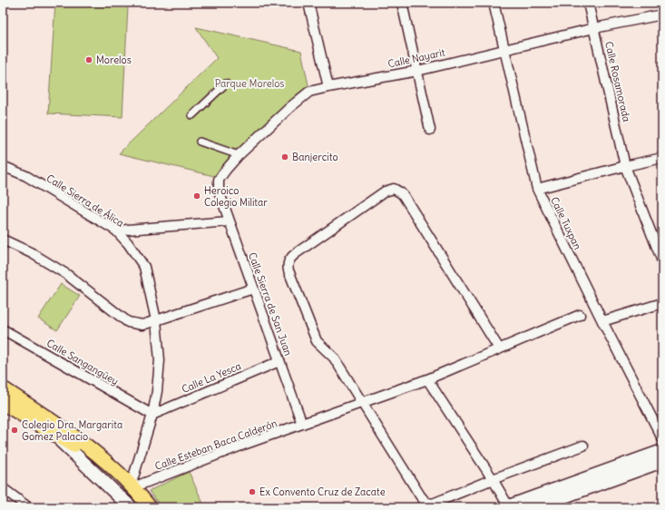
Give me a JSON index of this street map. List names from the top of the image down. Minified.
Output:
{"streets":{"street":["Calle Nayarit","Calle Rosamorada","Calle Sierra de Álica","Calle Tuxpan","Calle Sierra de San Juan","Calle Sangangüey","Calle La Yesca","Calle Esteban Baca Calderón"]},"crossings":[["Calle Nayarit","Calle Rosamorada"],["Calle Nayarit","Calle Tuxpan"],["Calle Nayarit","Calle Sierra de San Juan"],["Calle Sierra de Álica","Calle Sangangüey"],["Calle Sierra de Álica","Calle La Yesca"],["Calle Sierra de Álica","Calle Esteban Baca Calderón"],["Calle Sierra de San Juan","Calle La Yesca"],["Calle Sierra de San Juan","Calle Esteban Baca Calderón"],["Calle Sangangüey","Calle La Yesca"]],"parks":["Parque Morelos"],"places":["Morelos","Banjercito","Heroico Colegio Militar","Colegio Dra. Margarita Gomez Palacio","Ex Convento Cruz de Zacate"]}
